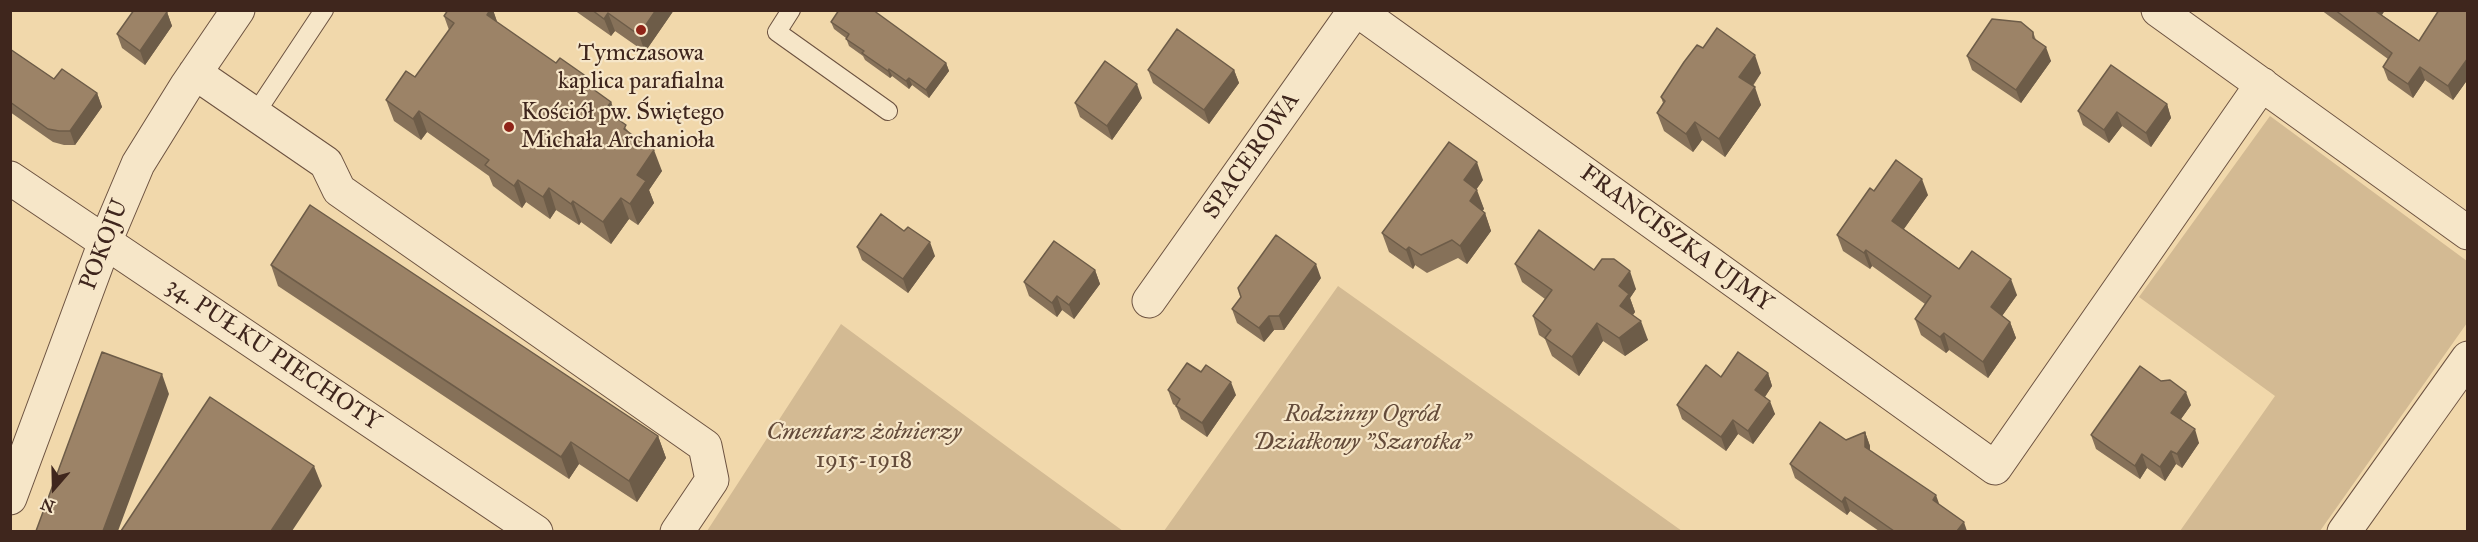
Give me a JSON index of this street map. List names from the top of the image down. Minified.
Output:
{"streets":{"street":["SPACEROWA","FRANCISZKA UJMY","POKOJU","34. PUŁKU PIECHOTY"]},"crossings":[["SPACEROWA","FRANCISZKA UJMY"],["POKOJU","34. PUŁKU PIECHOTY"]],"parks":["Rodzinny Ogród Działkowy \"Szarotka\"","Cmentarz żołnierzy 1915-1918"],"places":["Tymczasowa kaplica parafialna","Kościół pw. Świętego Michała Archanioła"],"north":"bottom"}
